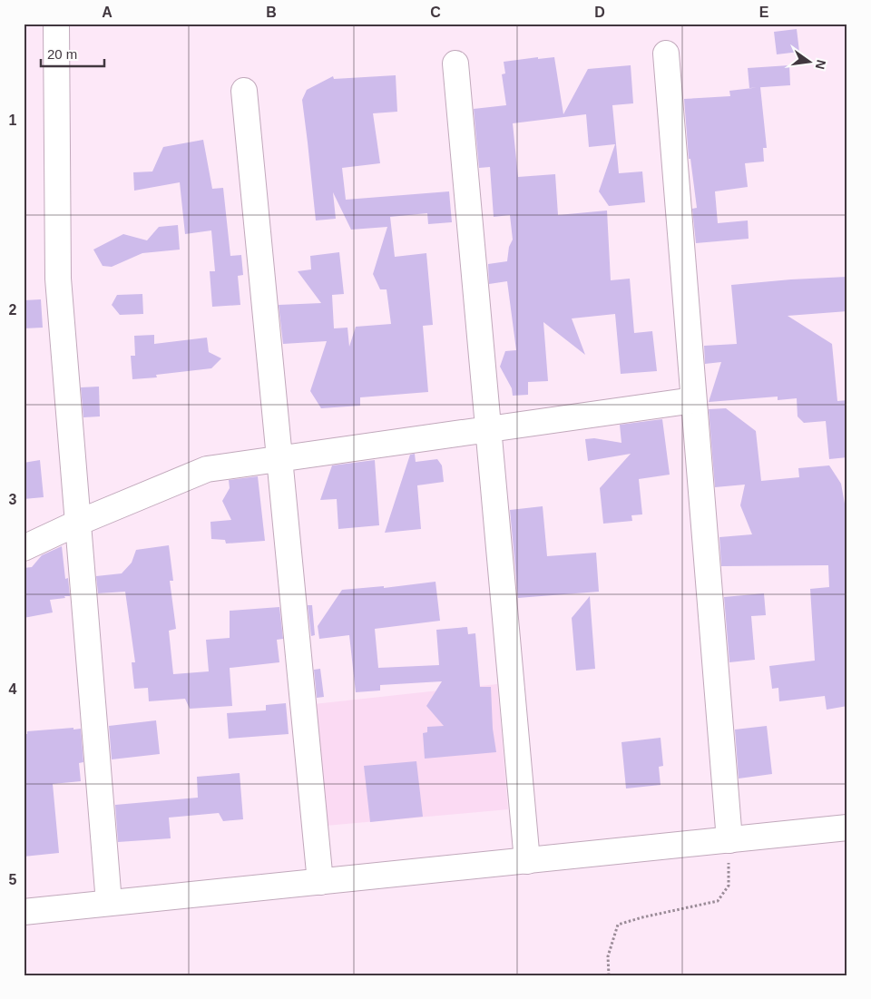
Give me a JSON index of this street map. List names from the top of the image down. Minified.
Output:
{"scale_bar":"20 m","north":"right","grid":{"columns":["A","B","C","D","E"],"rows":["1","2","3","4","5"]}}
